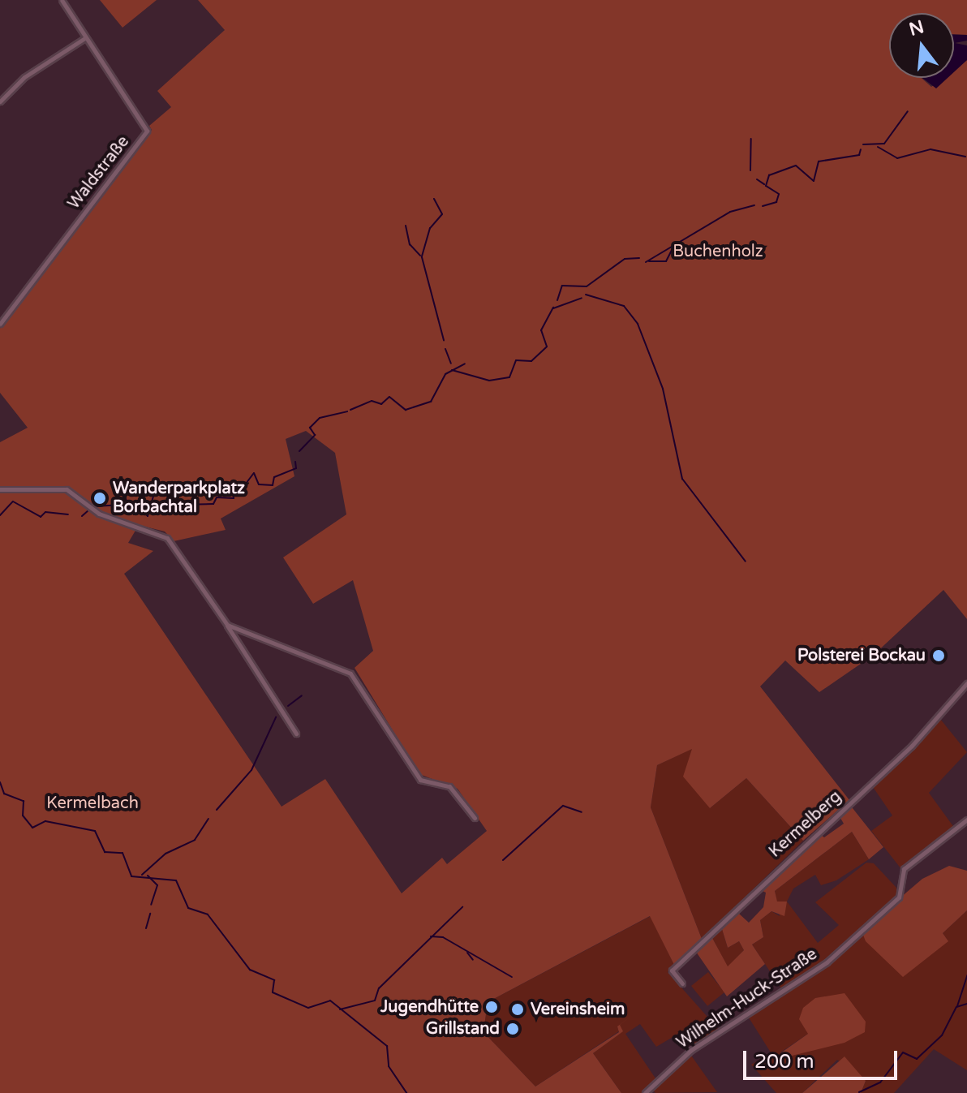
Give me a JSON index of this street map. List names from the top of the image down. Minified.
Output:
{"streets":{"street":["Waldstraße","Kermelberg","Wilhelm-Huck-Straße"]},"parks":["Buchenholz","Kermelbach"],"places":["Wanderparkplatz Borbachtal","Polsterei Bockau","Jugendhütte","Vereinsheim","Grillstand"],"scale_bar":"200 m","north":"top"}
